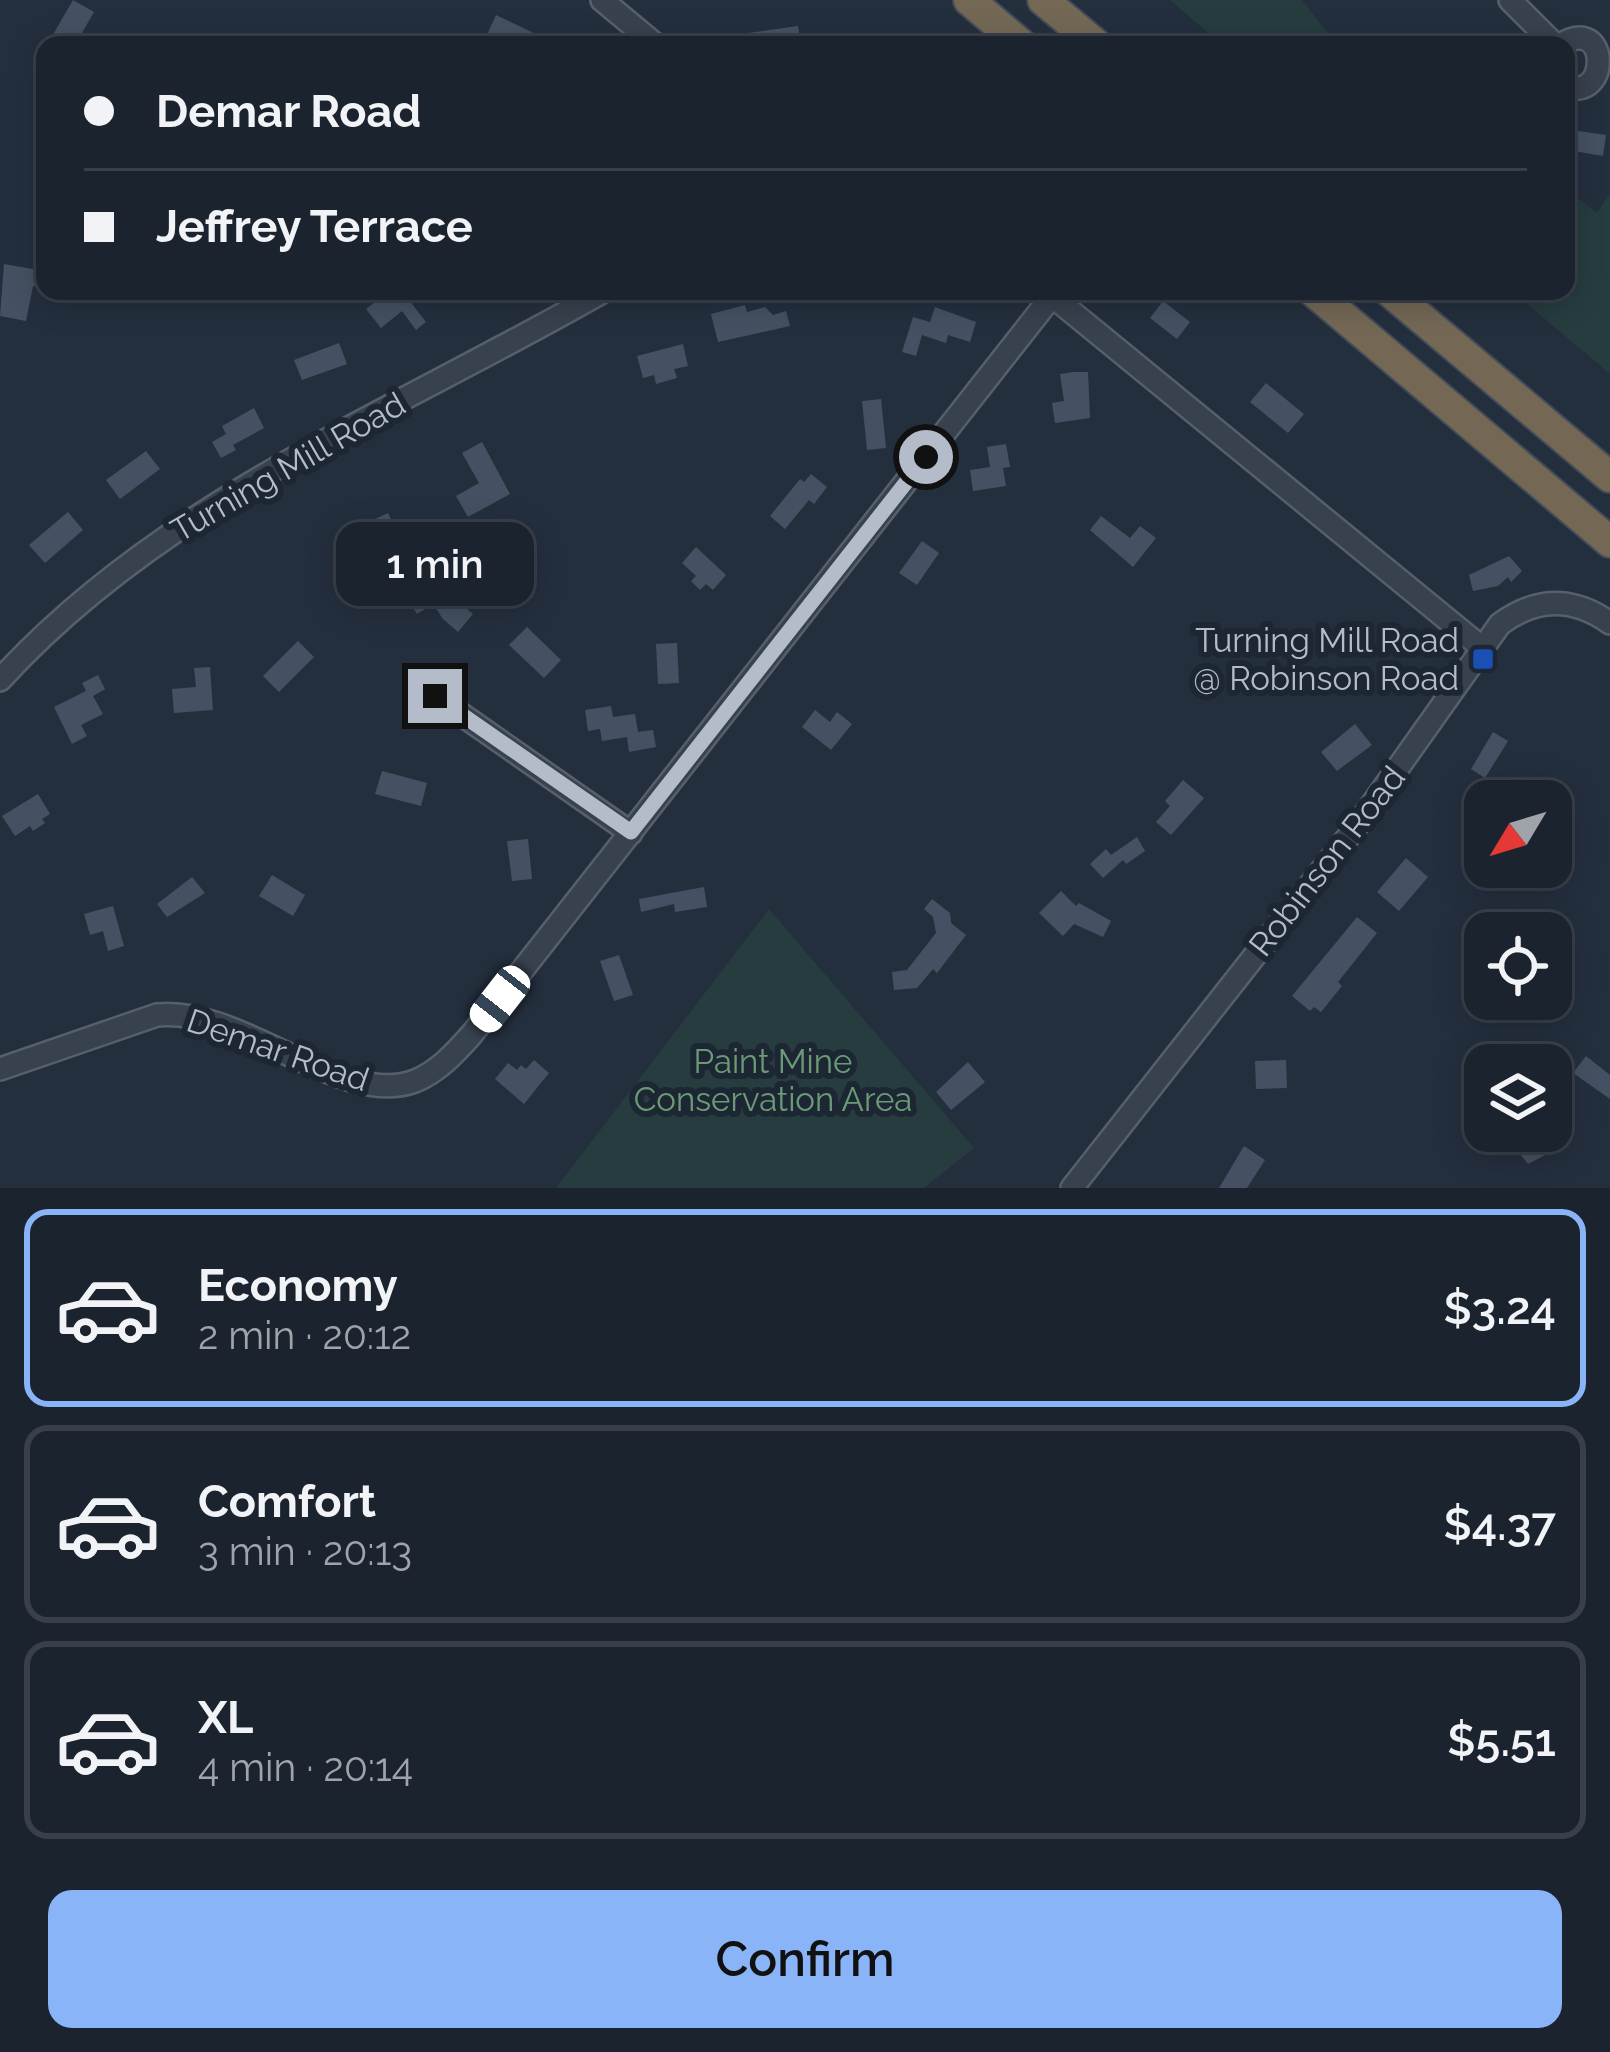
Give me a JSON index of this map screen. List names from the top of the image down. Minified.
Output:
{"streets":{"street":["Turning Mill Road","Robinson Road","Demar Road"]},"parks":["Paint Mine Conservation Area"],"places":{"transit":["Turning Mill Road @ Robinson Road"]},"north":"bottom left","page":{"banner":["Demar Road","Jeffrey Terrace"],"bubble":"1 min","list":[{"name":"Economy","note":"2 min · 20:12","value":"$3.24"},{"name":"Comfort","note":"3 min · 20:13","value":"$4.37"},{"name":"XL","note":"4 min · 20:14","value":"$5.51"}],"buttons":"Confirm"}}
